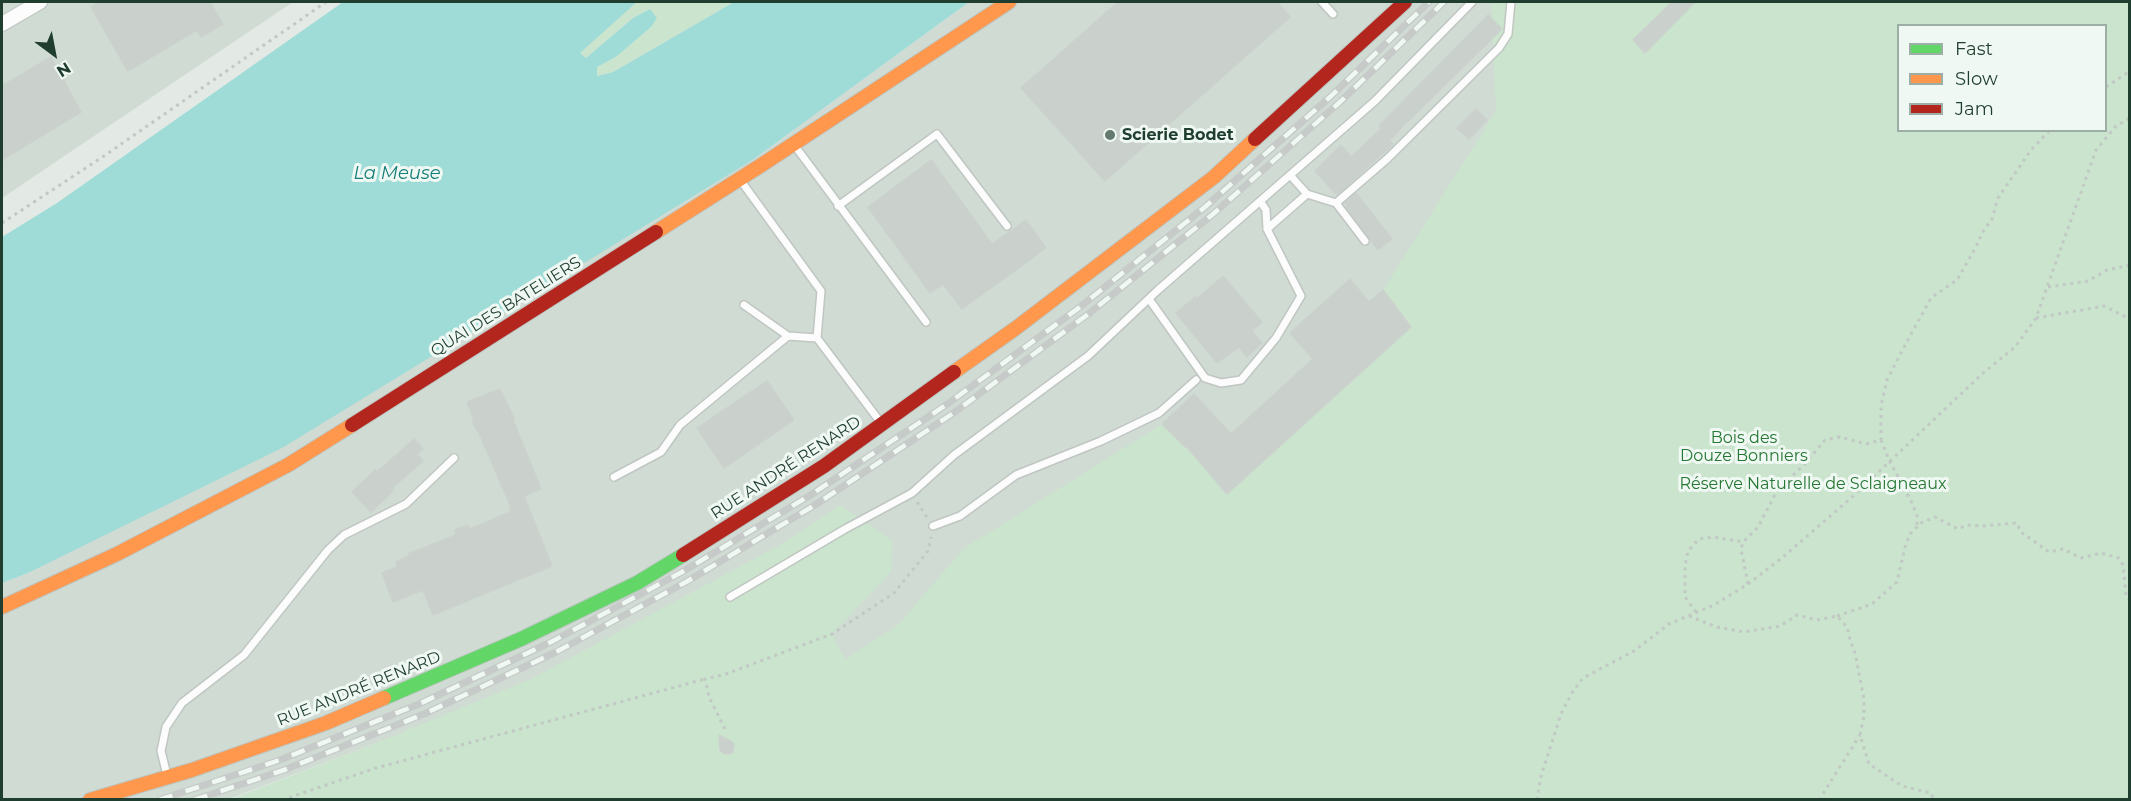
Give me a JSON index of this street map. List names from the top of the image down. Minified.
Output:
{"streets":{"street":["QUAI DES BATELIERS","RUE ANDRÉ RENARD"]},"water":["La Meuse"],"parks":["Bois des Douze Bonniers","Réserve Naturelle de Sclaigneaux"],"places":["Scierie Bodet"],"legend":["Fast","Slow","Jam"],"north":"bottom right"}
